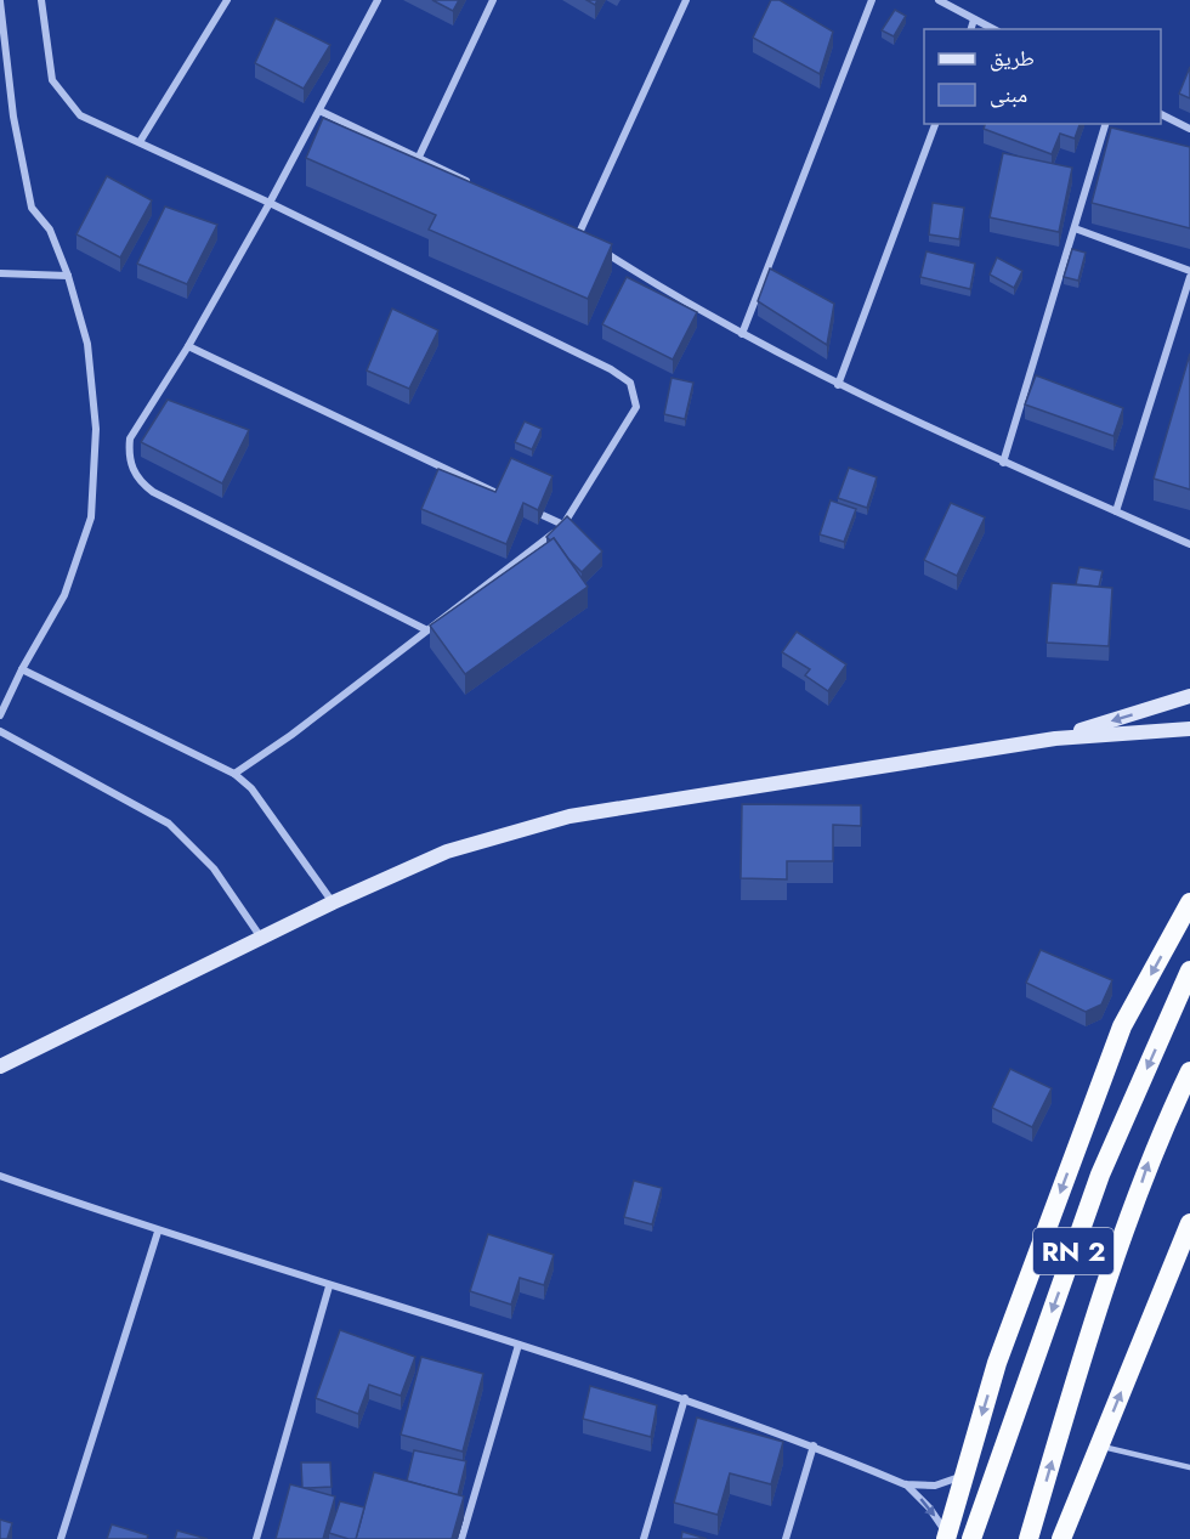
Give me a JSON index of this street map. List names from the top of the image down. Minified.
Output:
{"streets":{"highway":["RN 2"]},"legend":["طريق","مبنى"]}
